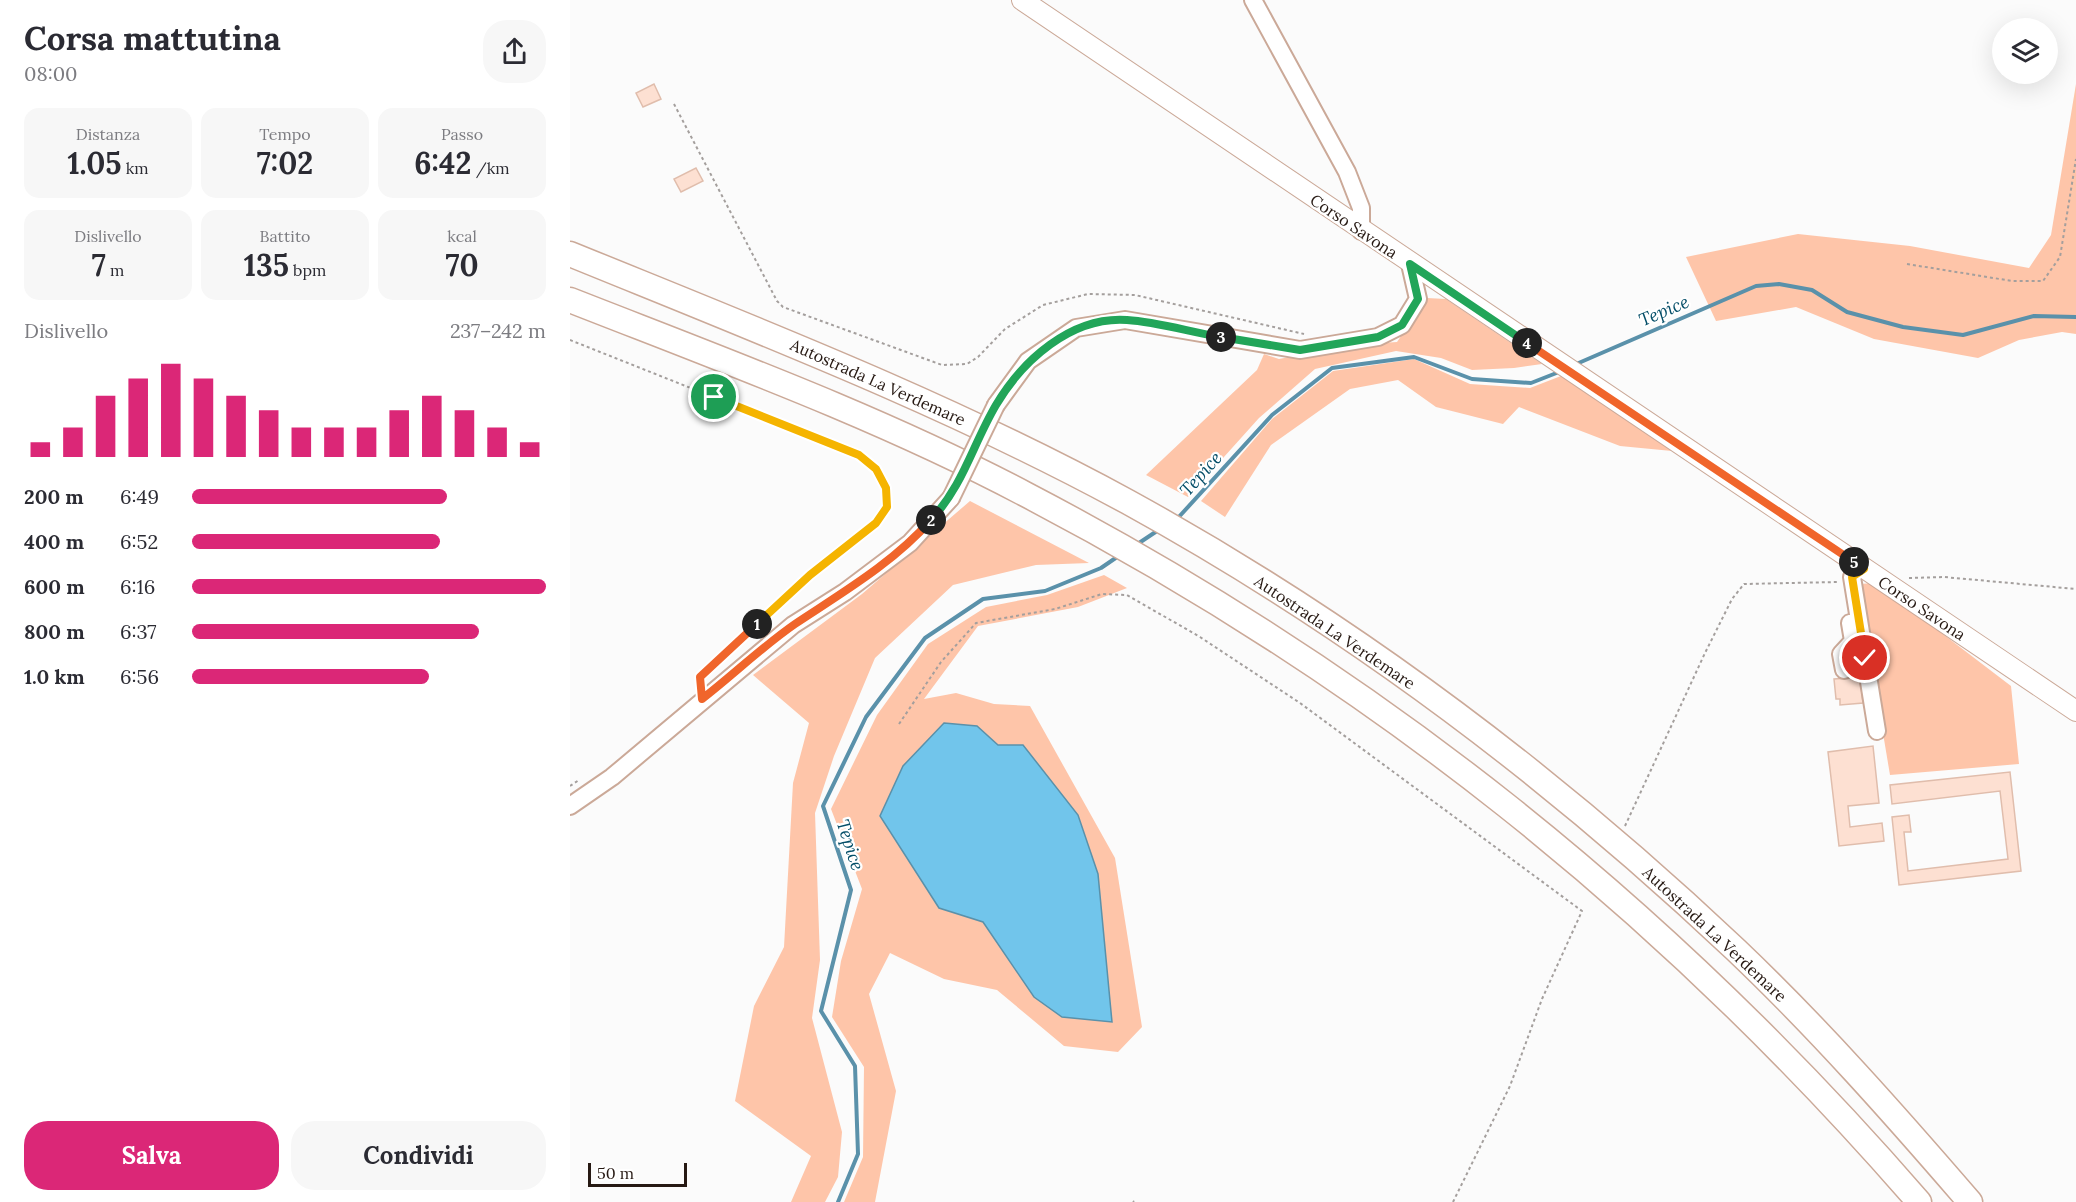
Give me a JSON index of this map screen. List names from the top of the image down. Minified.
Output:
{"streets":{"highway":["Autostrada La Verdemare"],"main road":["Corso Savona"]},"water":["Tepice"],"scale_bar":"50 m","page":{"heading":["Corsa mattutina","08:00"],"stats":[["Distanza","1.05 km"],["Tempo","7:02"],["Passo","6:42 /km"],["Dislivello","7 m"],["Battito","135 bpm"],["kcal","70"]],"chart":["Dislivello","237–242 m"],"pins":["3","4","2","5","1"],"list":[{"name":"200 m","note":"6:49"},{"name":"400 m","note":"6:52"},{"name":"600 m","note":"6:16"},{"name":"800 m","note":"6:37"},{"name":"1.0 km","note":"6:56"}],"buttons":["Salva","Condividi"],"scale":"50 m"}}
